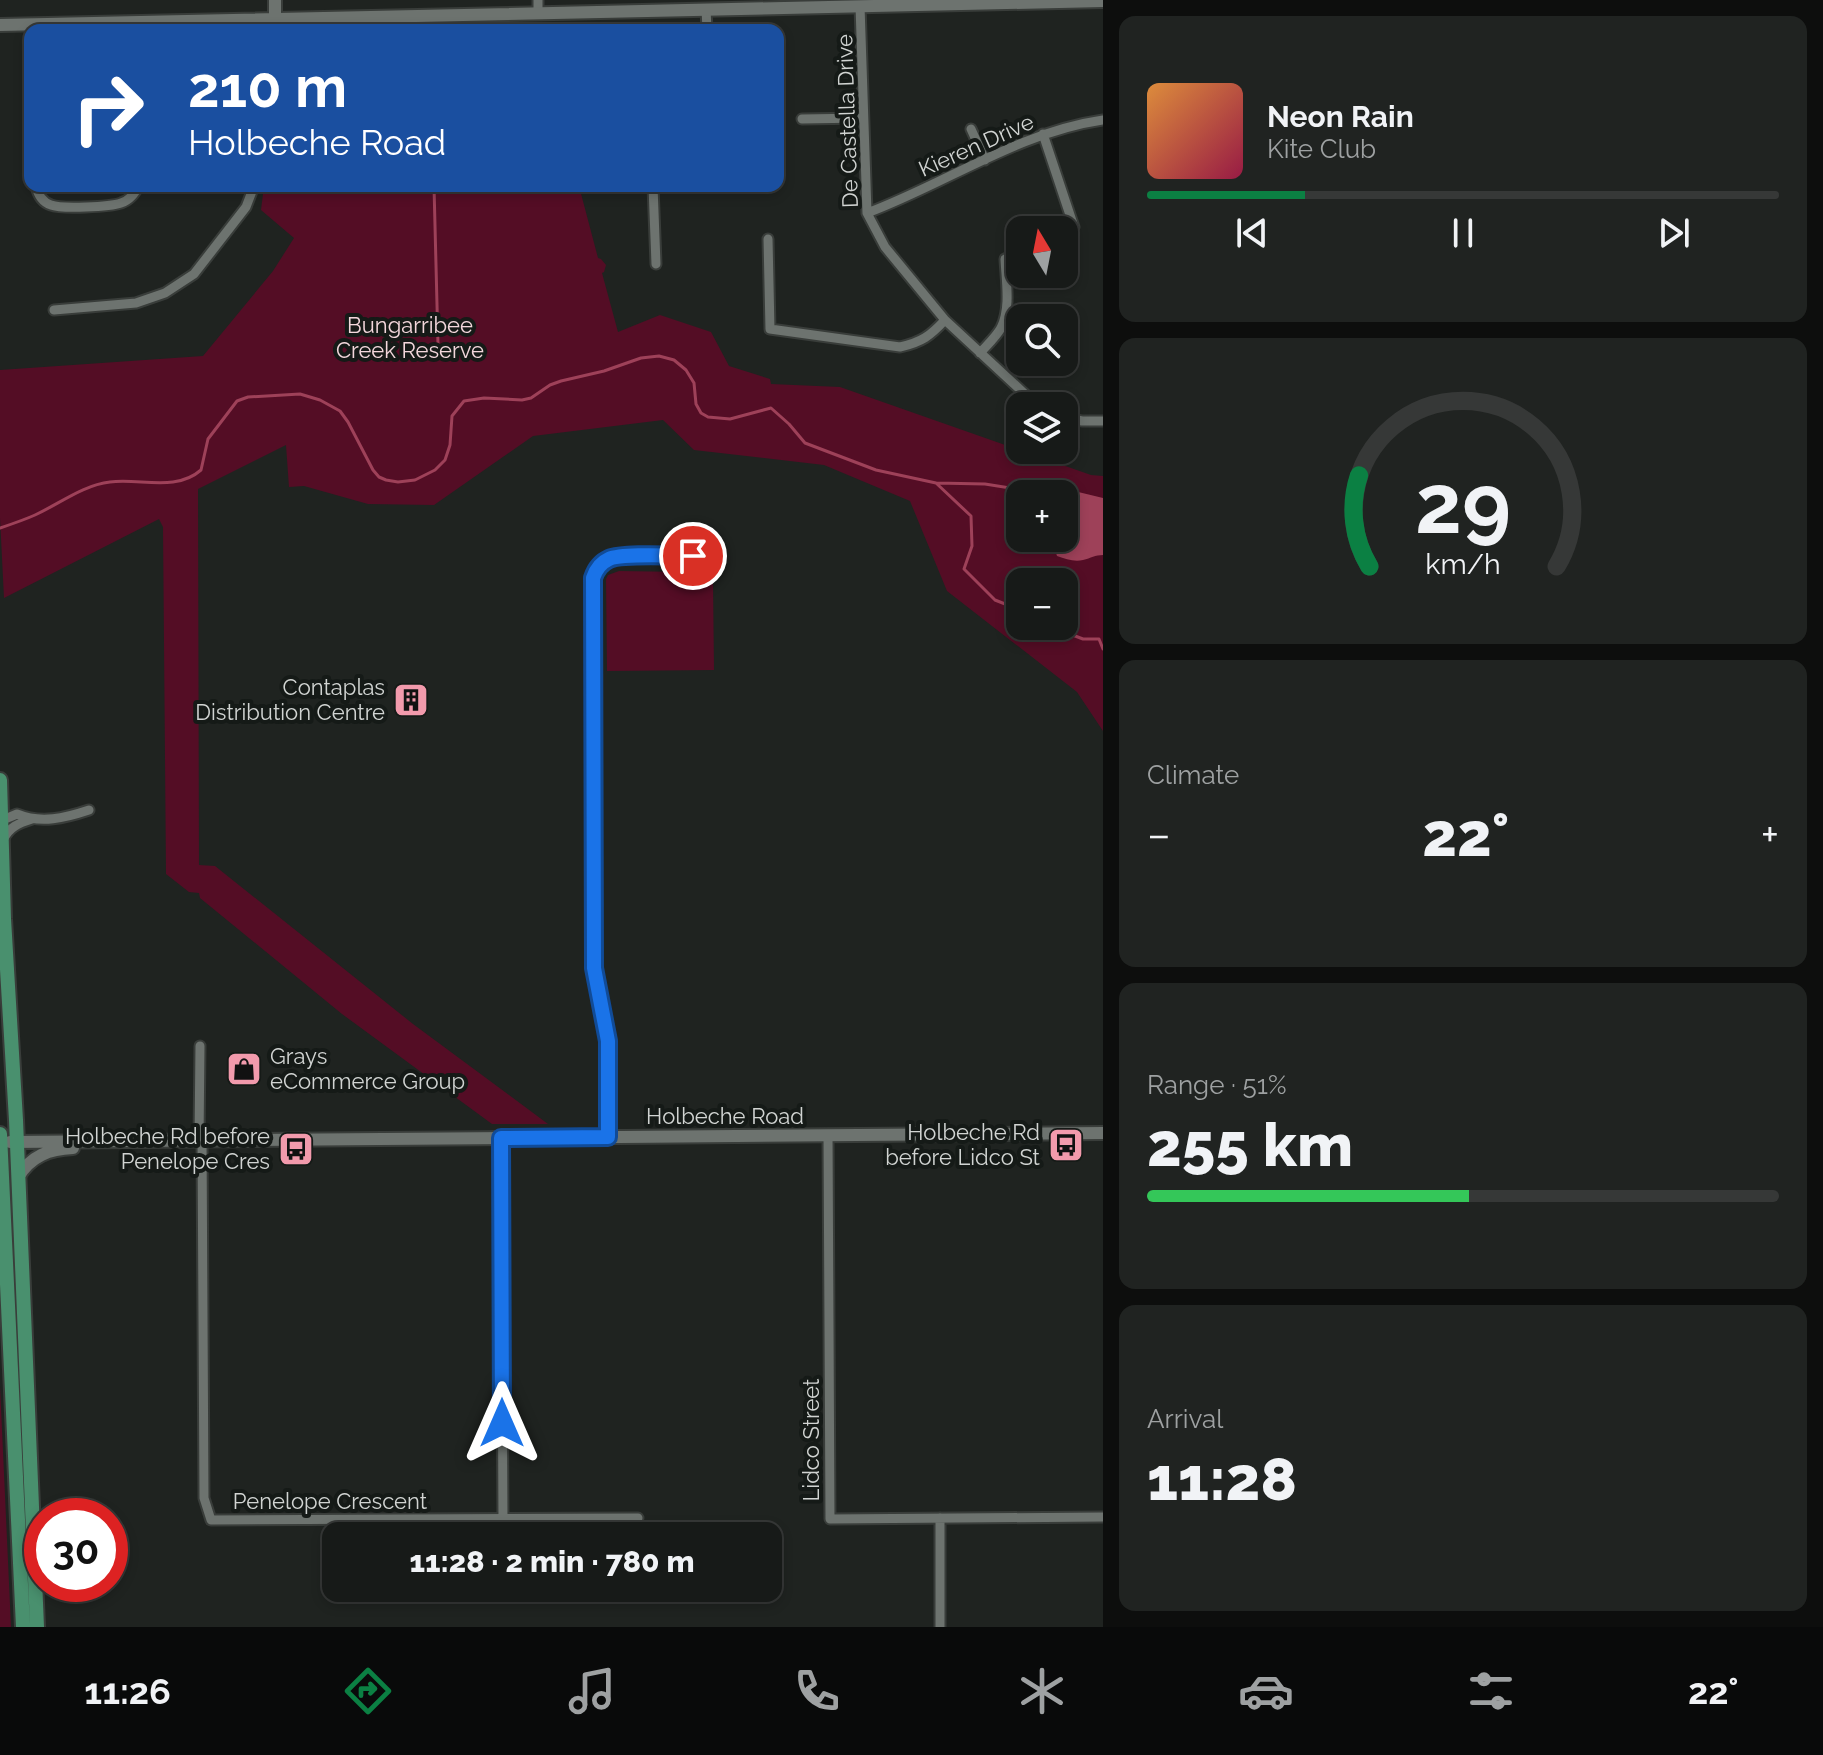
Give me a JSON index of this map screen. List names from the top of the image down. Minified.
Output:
{"streets":{"street":["De Castella Drive","Kieren Drive","Holbeche Road","Lidco Street","Penelope Crescent"]},"crossings":[["De Castella Drive","Kieren Drive"],["Holbeche Road","Lidco Street"],["Holbeche Road","Penelope Crescent"]],"parks":["Bungarribee Creek Reserve"],"places":{"building":["Contaplas Distribution Centre"],"shop":["Grays eCommerce Group"],"bus stop":["Holbeche Rd before Lidco St","Holbeche Rd before Penelope Cres"]},"north":"top","page":{"turn":["210 m","Holbeche Road"],"song":["Neon Rain","Kite Club"],"map_buttons":["+","−"],"tile":["Climate",["Range · 51%","255 km"],["Arrival","11:28"]],"heat":["−","22°","+"],"limit":"30","trip":"11:28 · 2 min · 780 m","tabs":["11:26","22°"],"gauge":["29","km/h"]}}
